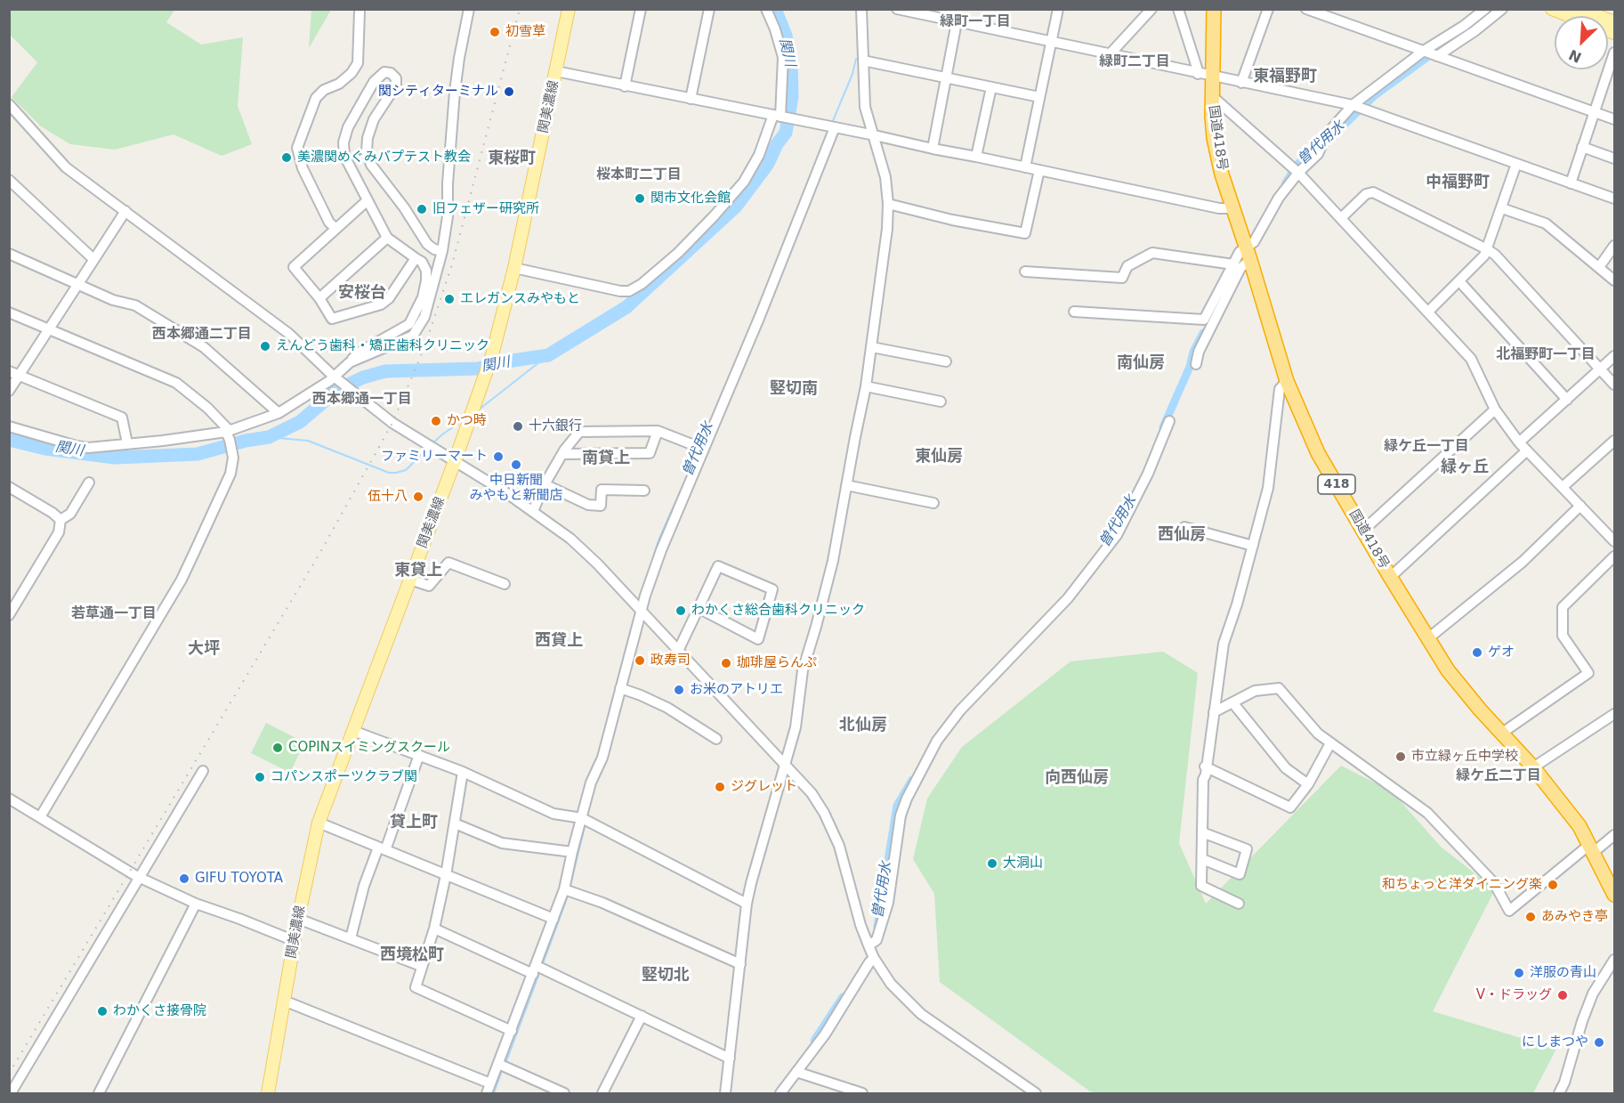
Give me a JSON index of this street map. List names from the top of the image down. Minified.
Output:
{"streets":{"highway":["国道418号","418"],"main road":["関美濃線"]},"districts":["緑町一丁目","緑町二丁目","東福野町","東桜町","桜本町二丁目","中福野町","安桜台","西本郷通二丁目","北福野町一丁目","南仙房","竪切南","西本郷通一丁目","緑ケ丘一丁目","東仙房","南貸上","緑ヶ丘","西仙房","東貸上","若草通一丁目","西貸上","大坪","北仙房","緑ケ丘二丁目","向西仙房","貸上町","西境松町","竪切北"],"water":["関川","曽代用水"],"places":["初雪草","関シティターミナル","美濃関めぐみバプテスト教会","関市文化会館","旧フェザー研究所","エレガンスみやもと","えんどう歯科・矯正歯科クリニック","かつ時","十六銀行","ファミリーマート","中日新聞 みやもと新聞店","伍十八","わかくさ総合歯科クリニック","ゲオ","政寿司","珈琲屋らんぷ","お米のアトリエ","COPINスイミングスクール","市立緑ヶ丘中学校","コパンスポーツクラブ関","ジグレット","大洞山","GIFU TOYOTA","和ちょっと洋ダイニング楽","あみやき亭","洋服の青山","V・ドラッグ","わかくさ接骨院","にしまつや"],"north":"bottom left"}
